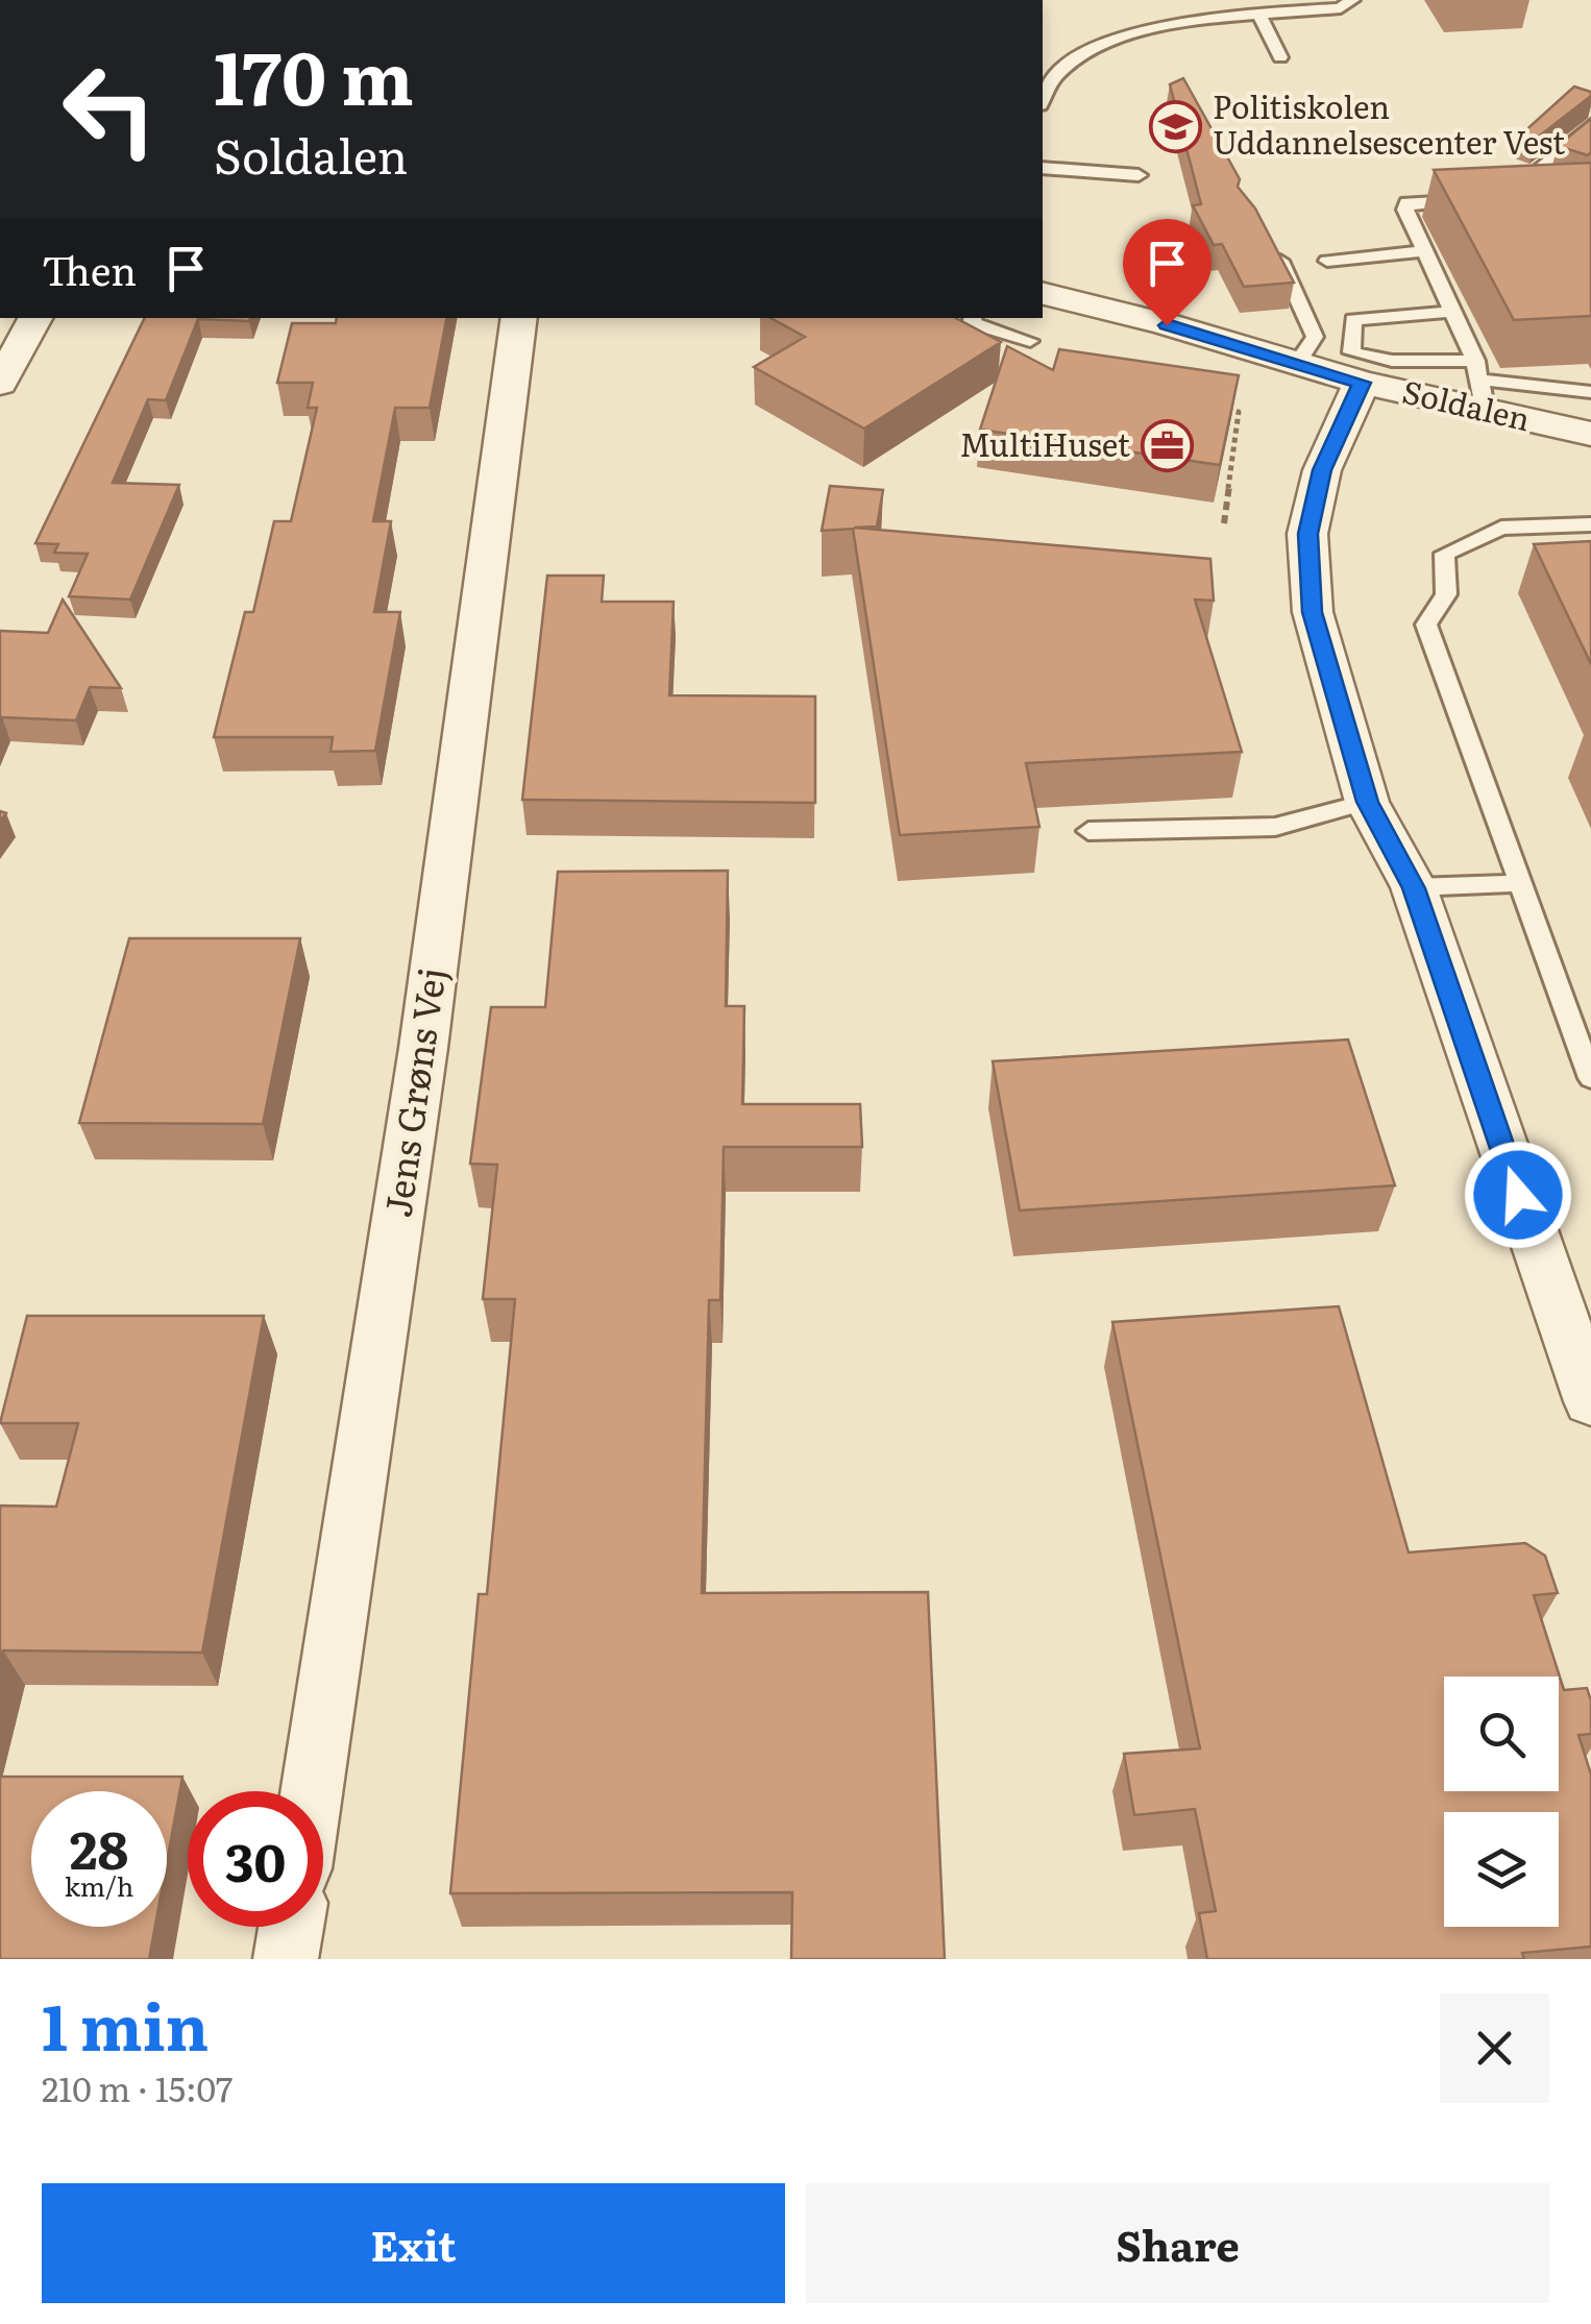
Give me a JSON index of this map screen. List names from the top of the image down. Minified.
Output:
{"streets":{"street":["Soldalen","Jens Grøns Vej"]},"places":{"school or university":["Politiskolen Uddannelsescenter Vest"],"office":["MultiHuset"]},"page":{"turn":["170 m","Soldalen"],"then":"Then","speed":"28 km/h","limit":"30","heading":["1 min","210 m · 15:07"],"buttons":["Exit","Share"]}}
